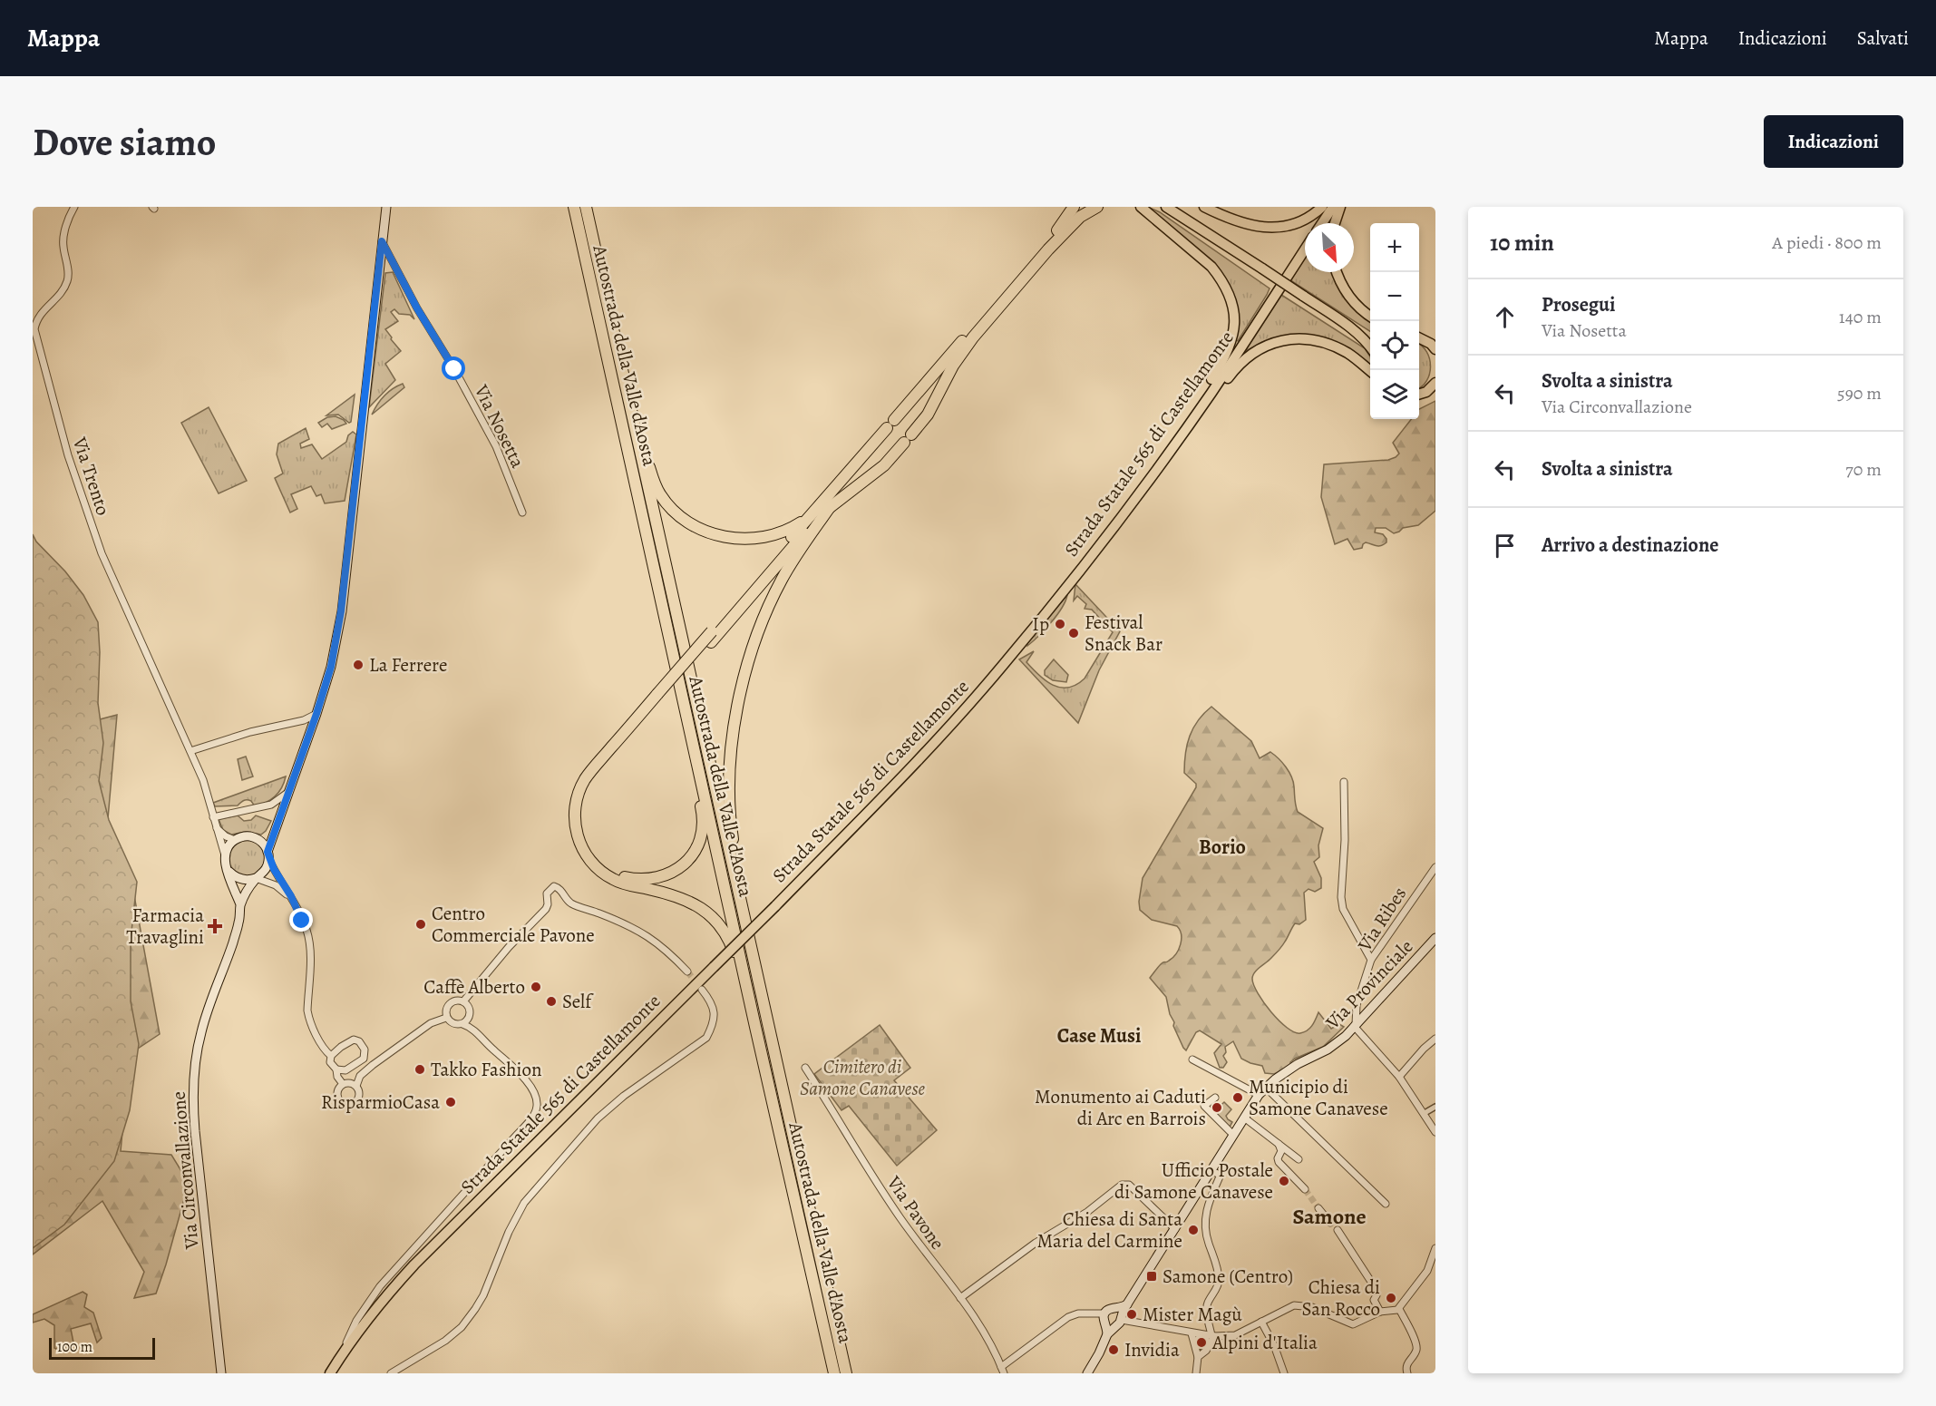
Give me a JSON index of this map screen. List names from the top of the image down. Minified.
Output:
{"streets":{"highway":["Autostrada della Valle d'Aosta"],"main road":["Strada Statale 565 di Castellamonte","Via Provinciale","Via Circonvallazione"],"street":["Via Nosetta","Via Trento","Via Ribes","Via Pavone"]},"crossings":[["Via Nosetta","Via Circonvallazione"],["Via Trento","Via Circonvallazione"],["Via Ribes","Via Provinciale"]],"districts":["Borio","Case Musi","Samone"],"parks":["Cimitero di Samone Canavese"],"places":{"other":["Ip","Festival Snack Bar","La Ferrere","Centro Commerciale Pavone","Caffè Alberto","Self","Takko Fashion","Municipio di Samone Canavese","RisparmioCasa","Monumento ai Caduti di Arc en Barrois","Ufficio Postale di Samone Canavese","Chiesa di Santa Maria del Carmine","Chiesa di San Rocco","Mister Magù","Alpini d'Italia","Invidia"],"health":["Farmacia Travaglini"],"transit":["Samone (Centro)"]},"scale_bar":"100 m","north":"bottom right","page":{"header":"Mappa","nav":["Mappa","Indicazioni","Salvati"],"buttons":"Indicazioni","title":"Dove siamo","heading":["10 min","A piedi · 800 m"],"map_buttons":["+","−"],"list":[["Prosegui","Via Nosetta","140 m"],["Svolta a sinistra","Via Circonvallazione","590 m"],["Svolta a sinistra","70 m"],"Arrivo a destinazione"],"scale":"100 m"}}
